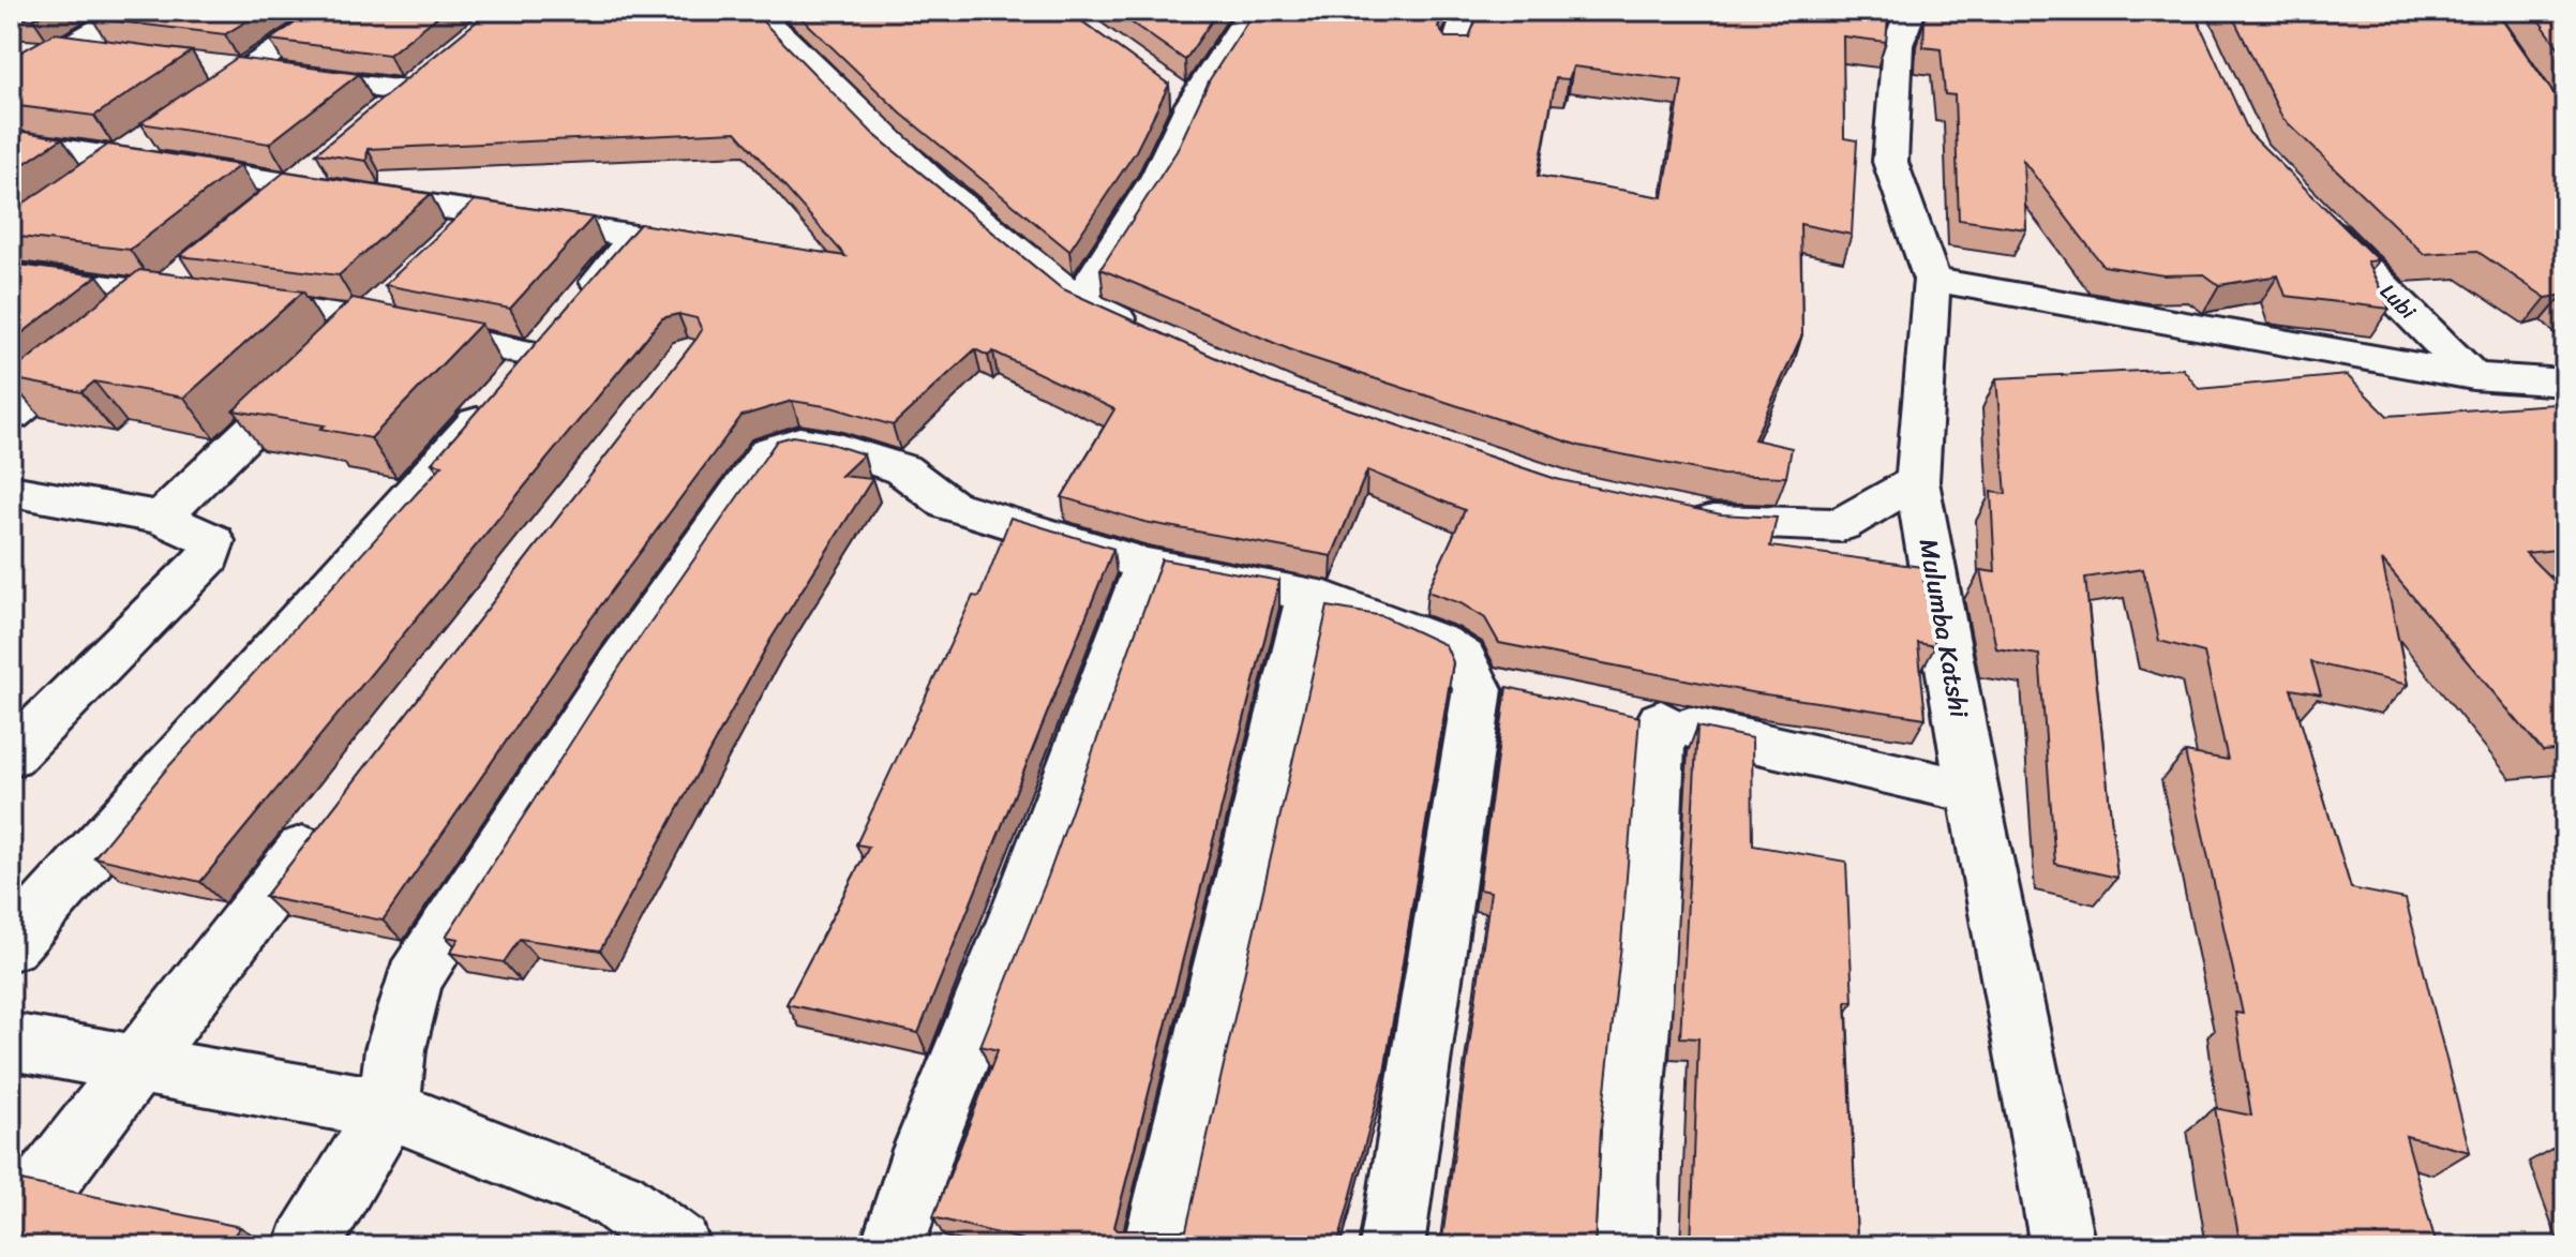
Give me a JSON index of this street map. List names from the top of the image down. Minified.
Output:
{"streets":{"street":["Lubi","Mulumba Katshi"]}}
